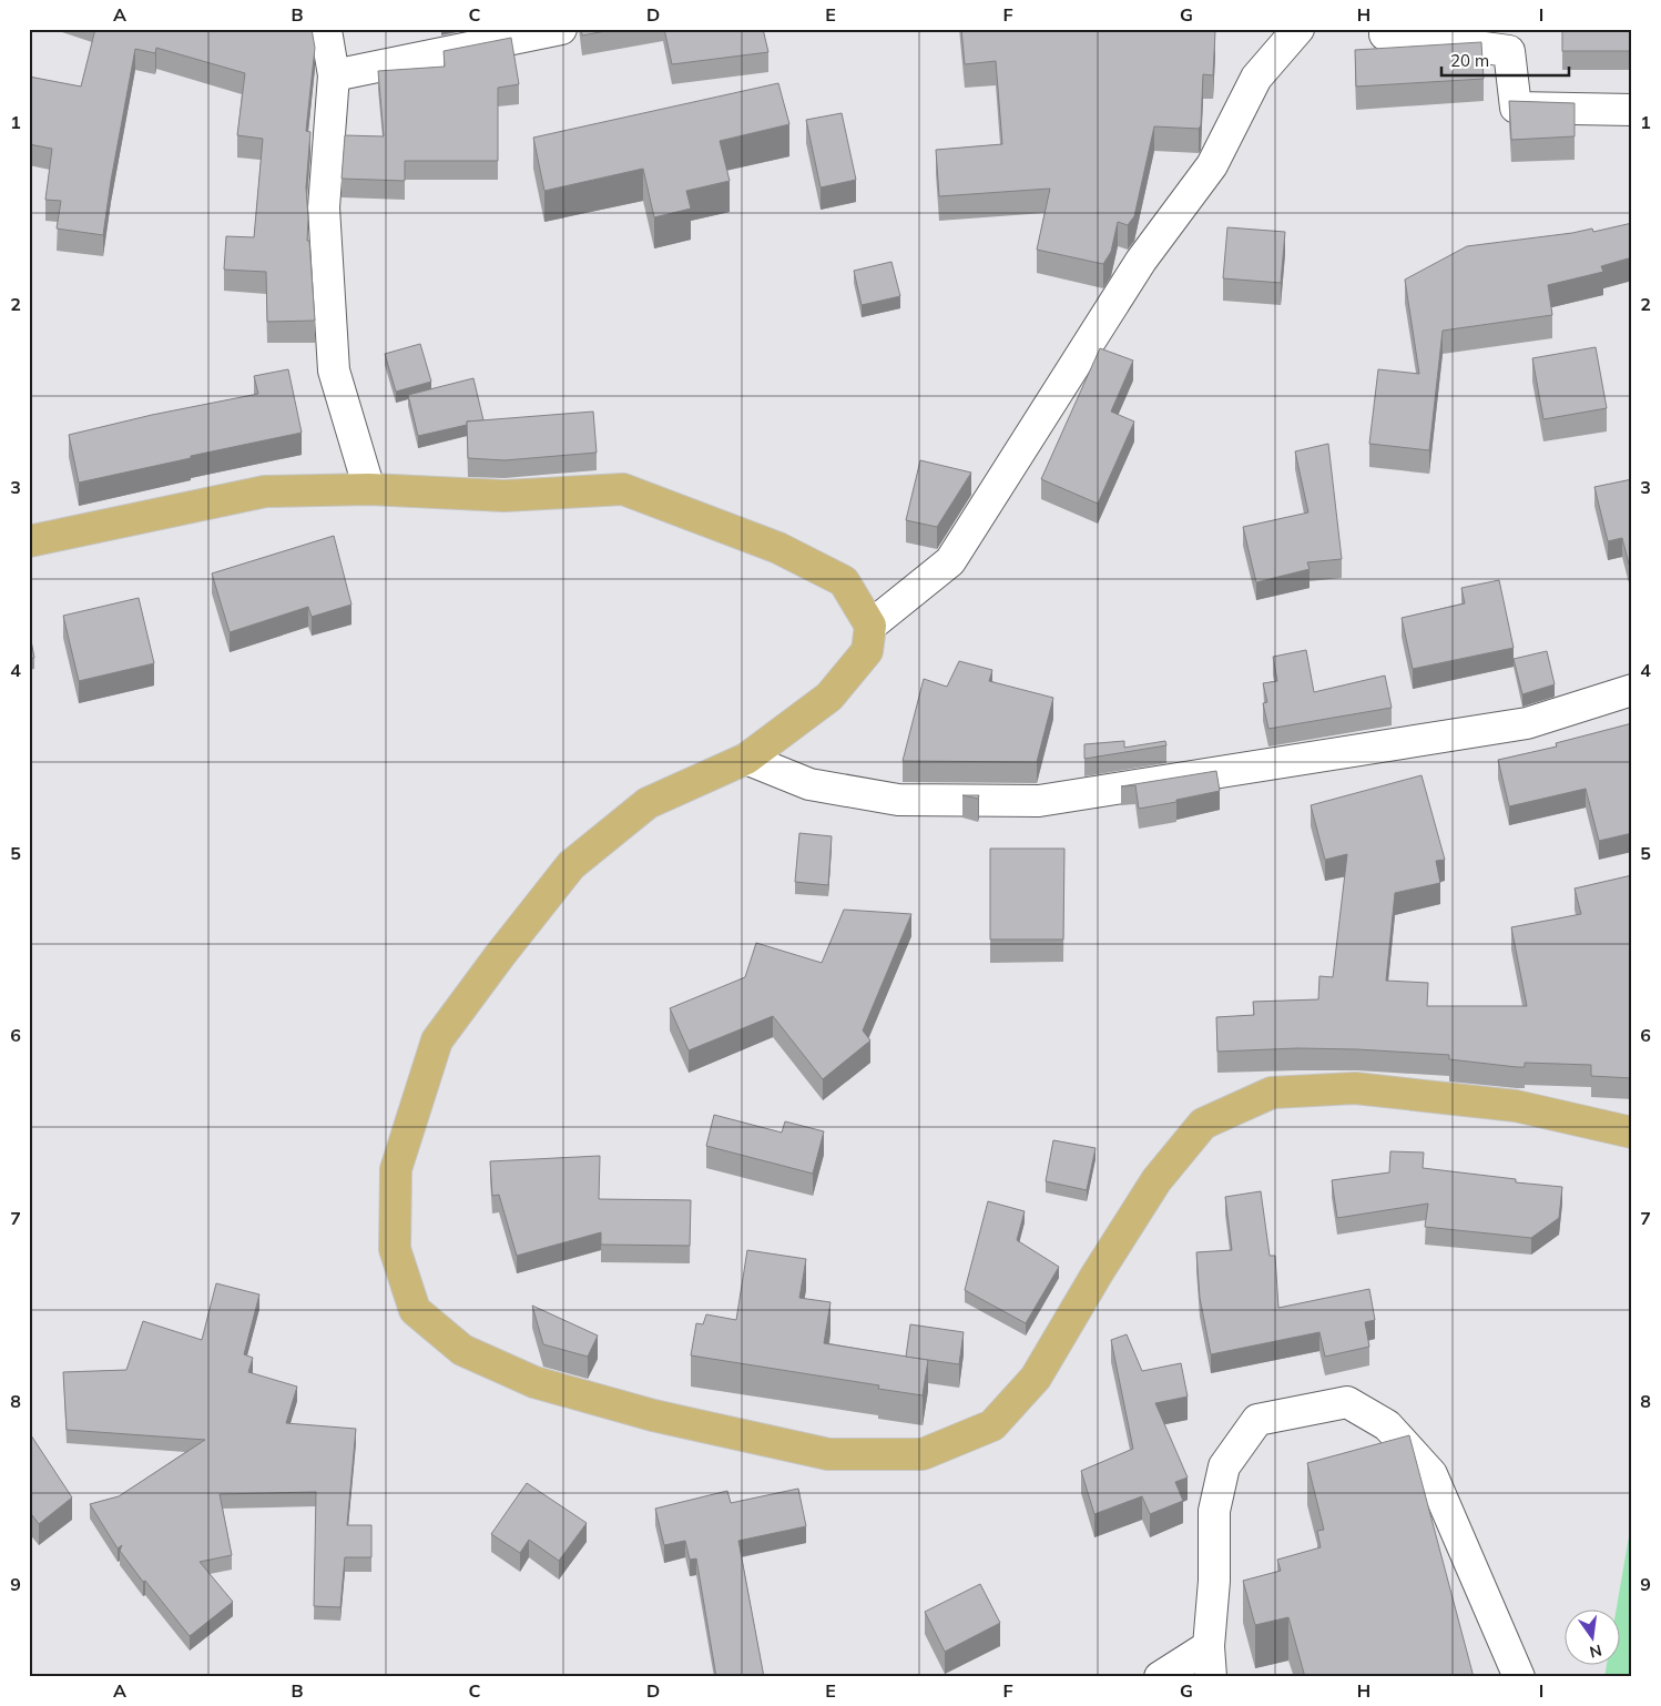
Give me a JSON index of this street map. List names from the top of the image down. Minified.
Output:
{"scale_bar":"20 m","north":"bottom","grid":{"columns":["A","B","C","D","E","F","G","H","I"],"rows":["1","2","3","4","5","6","7","8","9"]}}
